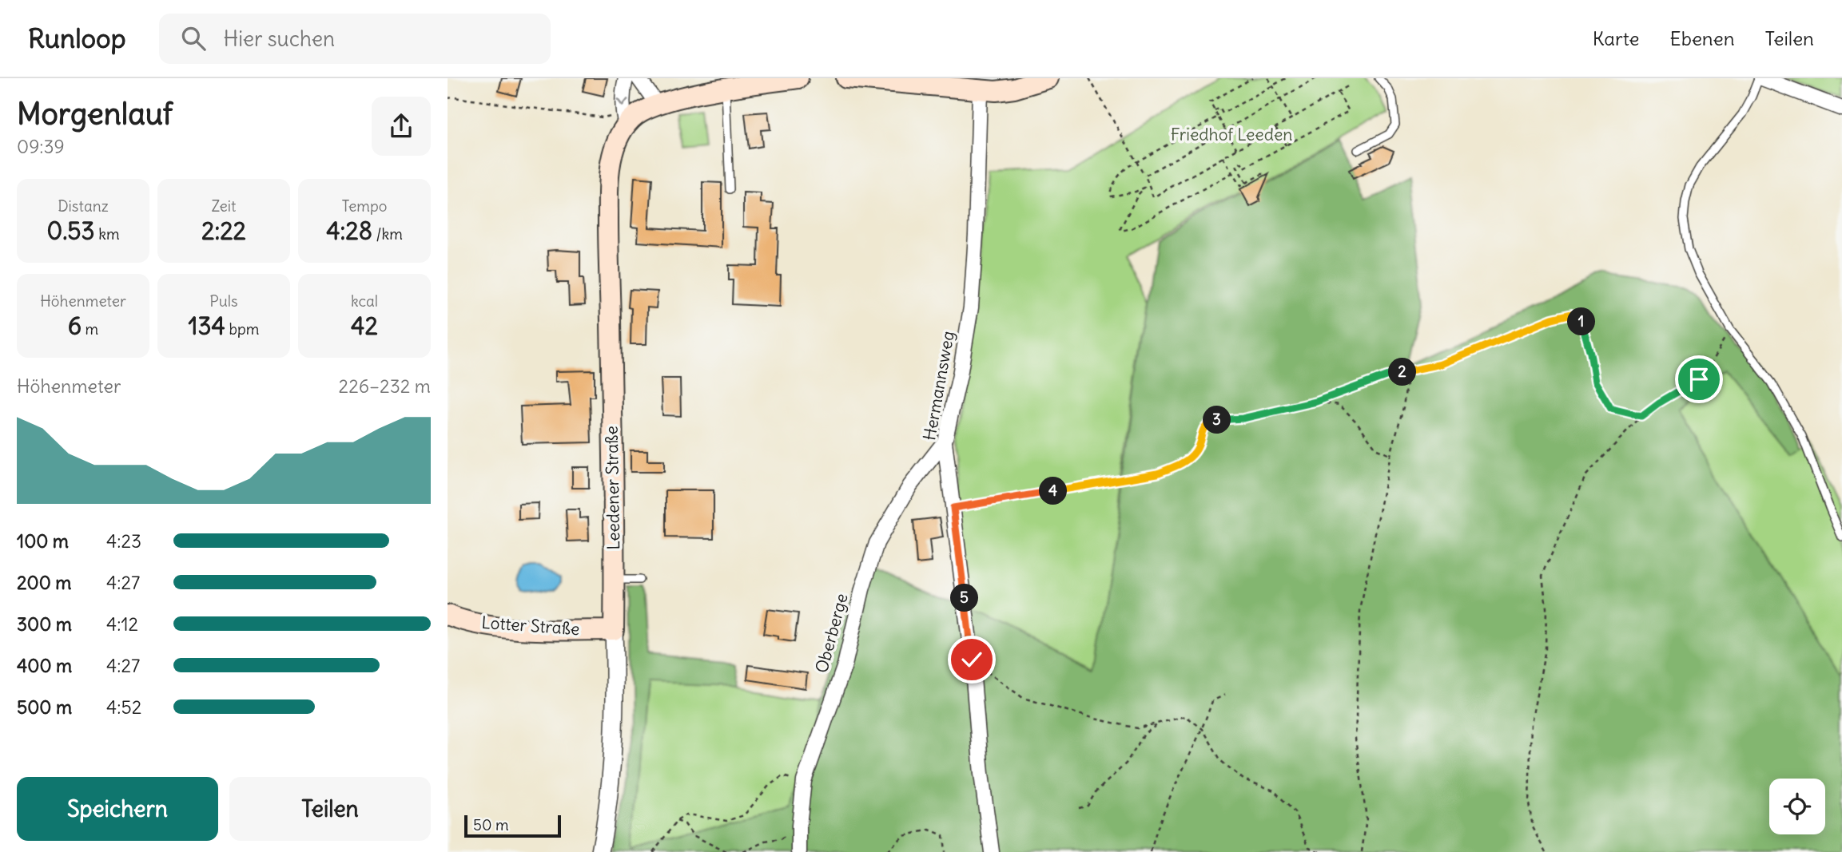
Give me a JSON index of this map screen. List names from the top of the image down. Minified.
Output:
{"streets":{"main road":["Leedener Straße","Lotter Straße"],"street":["Hermannsweg","Oberberge"]},"crossings":[["Hermannsweg","Oberberge"],["Leedener Straße","Lotter Straße"]],"parks":["Friedhof Leeden"],"scale_bar":"50 m","page":{"header":"Runloop","search":"Hier suchen","nav":["Karte","Ebenen","Teilen"],"heading":["Morgenlauf","09:39"],"stats":[["Distanz","0.53 km"],["Zeit","2:22"],["Tempo","4:28 /km"],["Höhenmeter","6 m"],["Puls","134 bpm"],["kcal","42"]],"pins":["1","2","3","4","5"],"chart":["Höhenmeter","226–232 m"],"list":[{"name":"100 m","note":"4:23"},{"name":"200 m","note":"4:27"},{"name":"300 m","note":"4:12"},{"name":"400 m","note":"4:27"},{"name":"500 m","note":"4:52"}],"buttons":["Speichern","Teilen"],"scale":"50 m"}}
